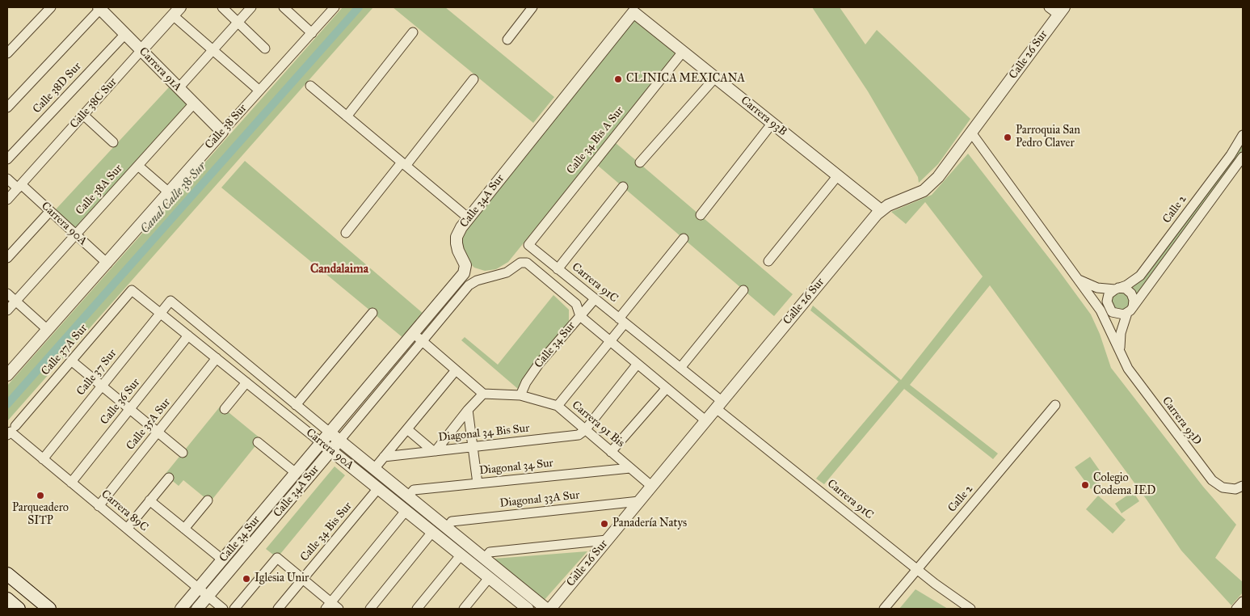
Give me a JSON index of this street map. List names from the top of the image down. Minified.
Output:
{"streets":{"street":["Calle 26 Sur","Carrera 91A","Calle 38D Sur","Calle 38C Sur","Carrera 93B","Calle 38 Sur","Calle 34 Bis A Sur","Calle 38A Sur","Calle 34A Sur","Calle 2","Carrera 90A","Carrera 91C","Calle 34 Sur","Calle 37A Sur","Calle 37 Sur","Calle 36 Sur","Carrera 93D","Calle 35A Sur","Carrera 91 Bis","Diagonal 34 Bis Sur","Diagonal 34 Sur","Diagonal 33A Sur","Carrera 89C","Calle 34 Bis Sur"]},"crossings":[["Calle 26 Sur","Carrera 93B"],["Calle 26 Sur","Carrera 91C"],["Calle 26 Sur","Carrera 91 Bis"],["Calle 26 Sur","Diagonal 33A Sur"],["Carrera 91A","Calle 38D Sur"],["Carrera 91A","Calle 38C Sur"],["Carrera 91A","Calle 38 Sur"],["Carrera 91A","Calle 38A Sur"],["Calle 38C Sur","Carrera 90A"],["Carrera 93B","Calle 34 Bis A Sur"],["Carrera 93B","Calle 34A Sur"],["Calle 38 Sur","Carrera 90A"],["Calle 34 Bis A Sur","Carrera 91C"],["Calle 38A Sur","Carrera 90A"],["Calle 34A Sur","Carrera 90A"],["Calle 34A Sur","Carrera 91C"],["Calle 34A Sur","Calle 34 Sur"],["Calle 34A Sur","Carrera 89C"],["Calle 2","Carrera 91C"],["Calle 2","Carrera 93D"],["Carrera 90A","Calle 34 Sur"],["Carrera 90A","Calle 37A Sur"],["Carrera 90A","Calle 37 Sur"],["Carrera 90A","Calle 36 Sur"],["Carrera 90A","Calle 35A Sur"],["Carrera 90A","Diagonal 34 Sur"],["Carrera 90A","Diagonal 33A Sur"],["Carrera 90A","Calle 34 Bis Sur"],["Carrera 91C","Calle 34 Sur"],["Calle 34 Sur","Carrera 91 Bis"],["Calle 34 Sur","Carrera 89C"],["Calle 37A Sur","Carrera 89C"],["Calle 37 Sur","Carrera 89C"],["Calle 36 Sur","Carrera 89C"],["Calle 35A Sur","Carrera 89C"],["Carrera 91 Bis","Diagonal 34 Bis Sur"],["Carrera 91 Bis","Diagonal 34 Sur"]],"districts":["Candalaima"],"water":["Canal Calle 38 Sur"],"places":["CLINICA MEXICANA","Parroquia San Pedro Claver","Colegio Codema IED","Parqueadero SITP","Panadería Natys","Iglesia Unir"]}
